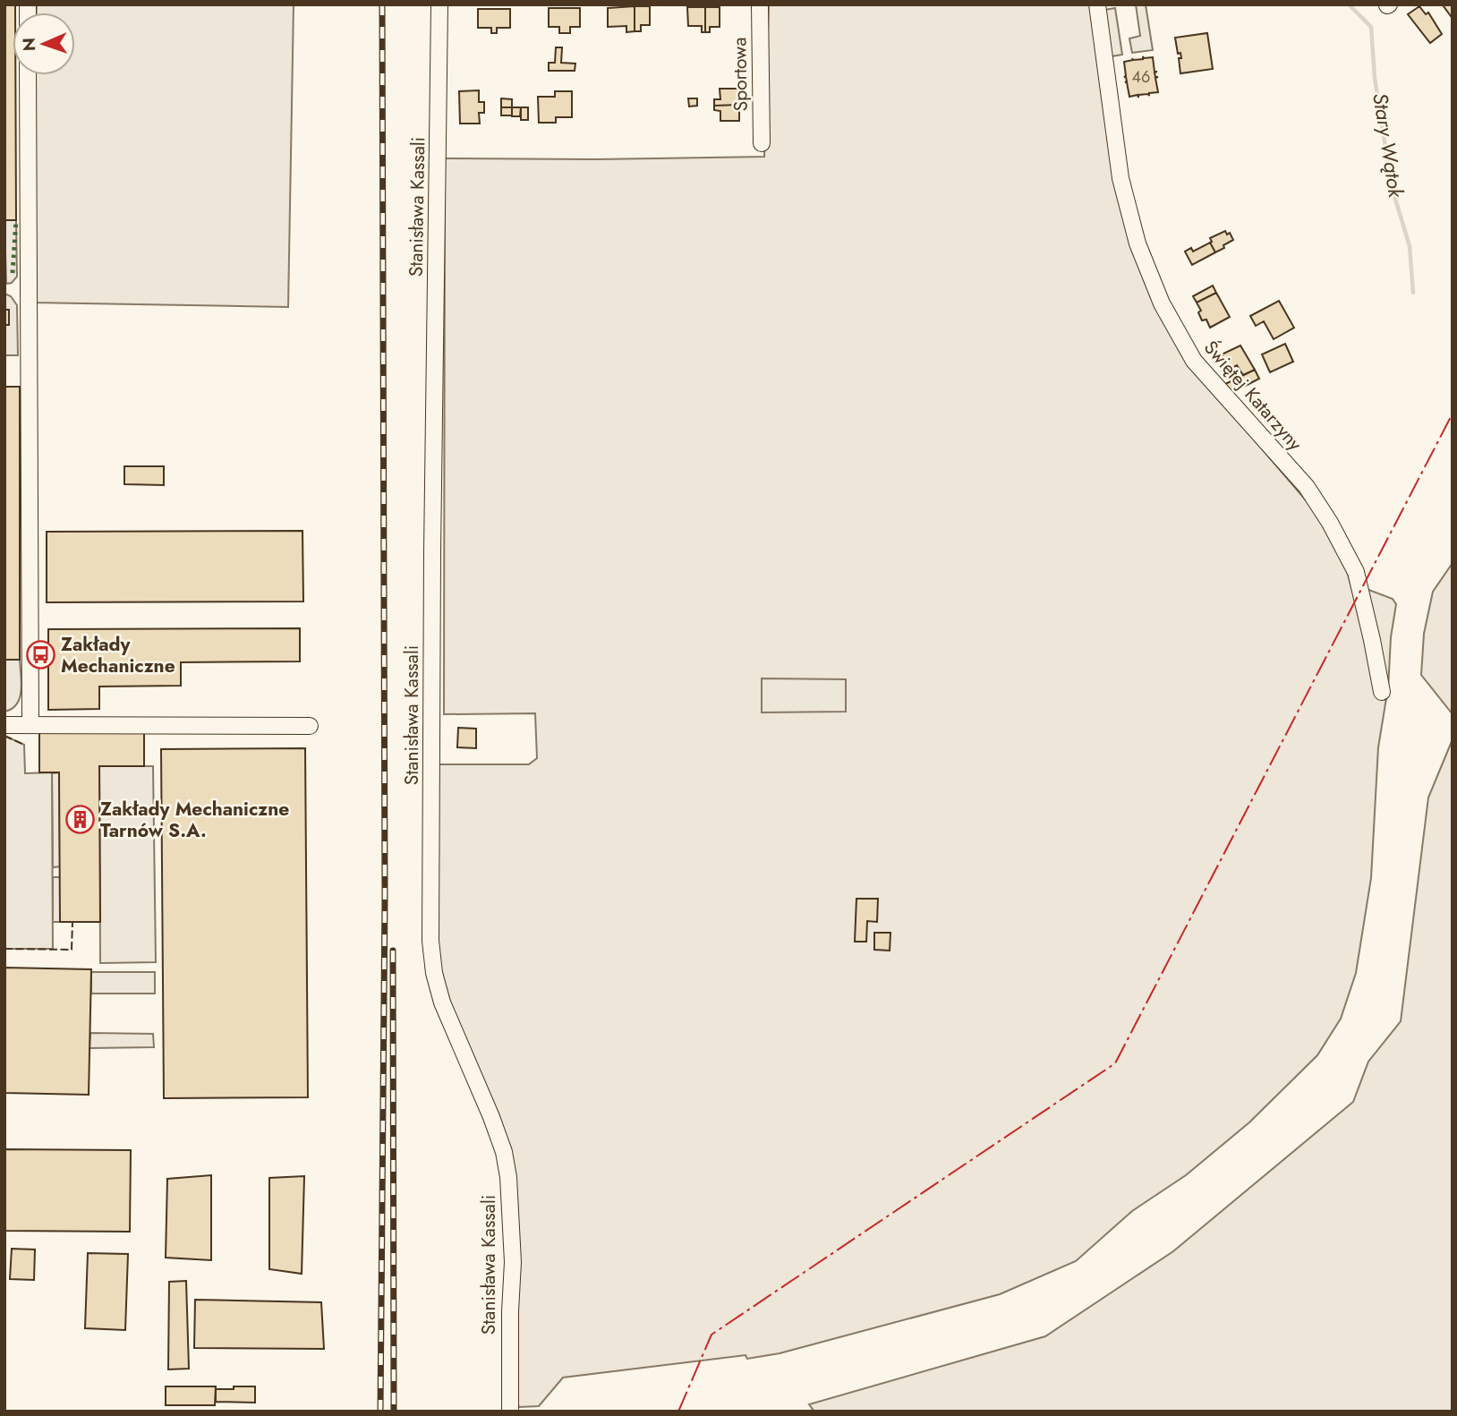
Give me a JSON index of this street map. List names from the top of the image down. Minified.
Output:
{"streets":{"street":["Sportowa","Stanisława Kassali","Świętej Katarzyny"]},"water":["Stary Wątok"],"places":{"bus stop":["Zakłady Mechaniczne"],"building":["Zakłady Mechaniczne Tarnów S.A."]},"house_numbers":["46"],"north":"left"}
